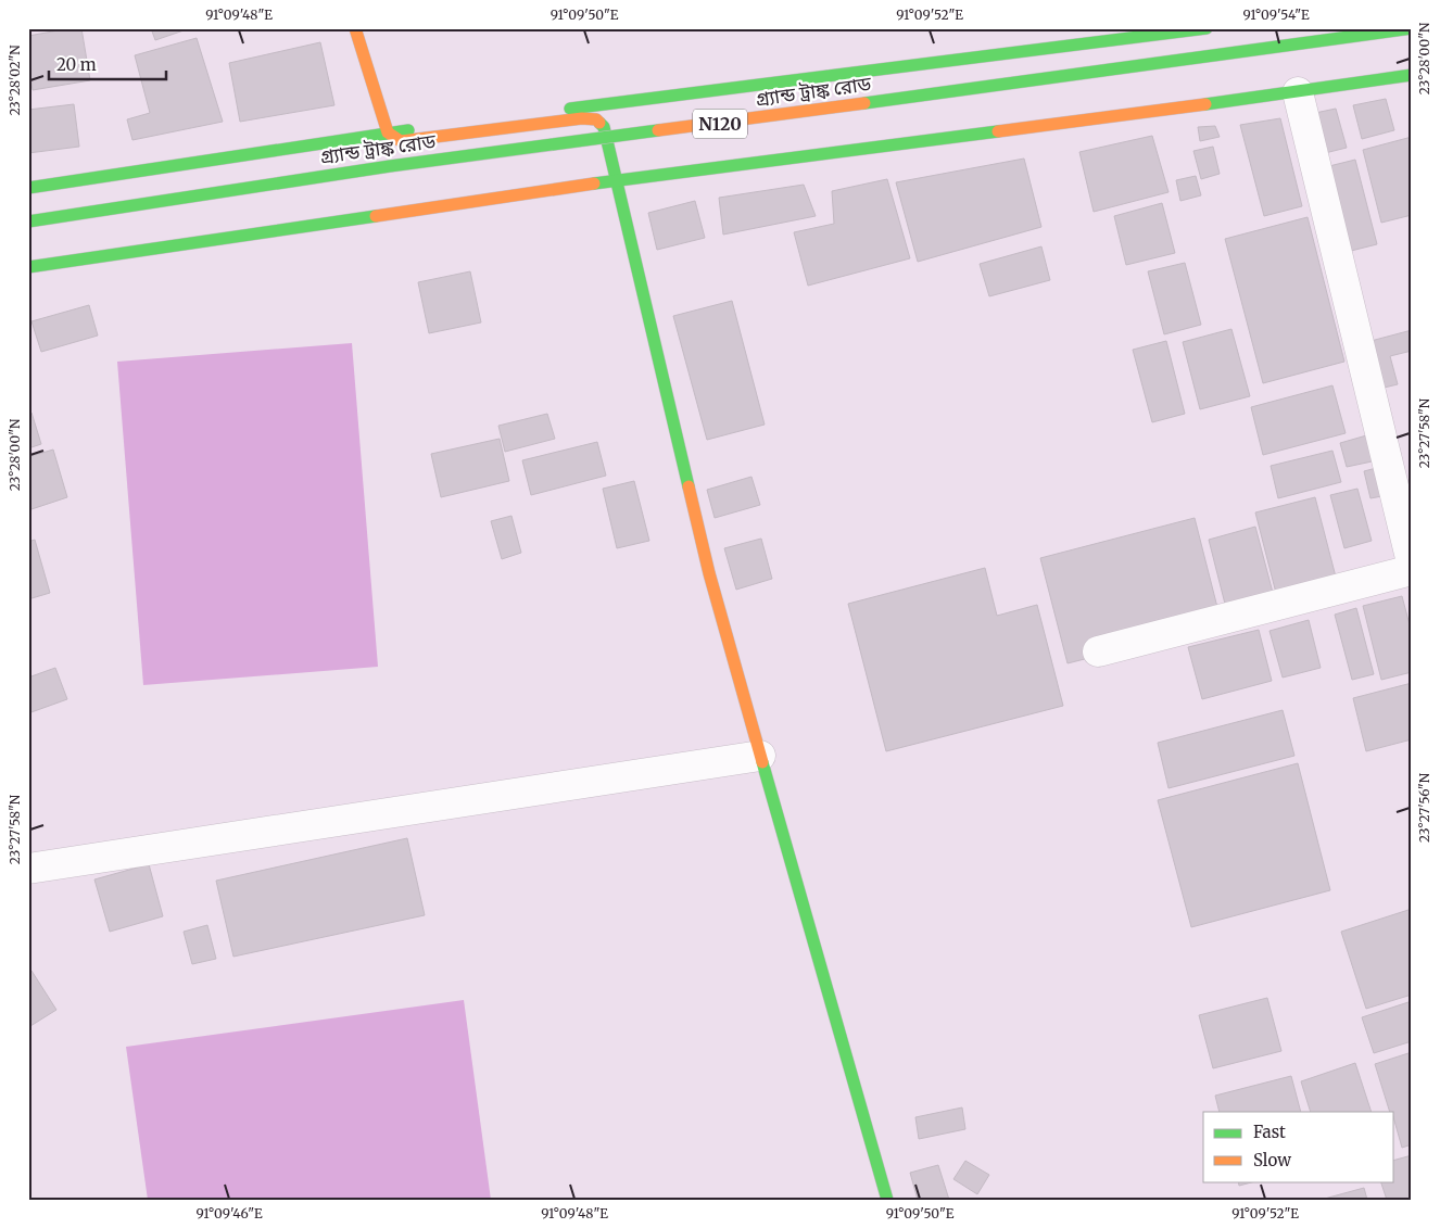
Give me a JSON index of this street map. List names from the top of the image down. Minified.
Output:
{"streets":{"main road":["গ্র্যান্ড ট্রাঙ্ক রোড","N120"]},"legend":["Fast","Slow"],"scale_bar":"20 m","coordinates":["91°09'48\"E","91°09'50\"E","91°09'52\"E","91°09'54\"E","23°28'00\"N","23°28'02\"N","23°27'58\"N","23°27'56\"N","91°09'46\"E"]}
